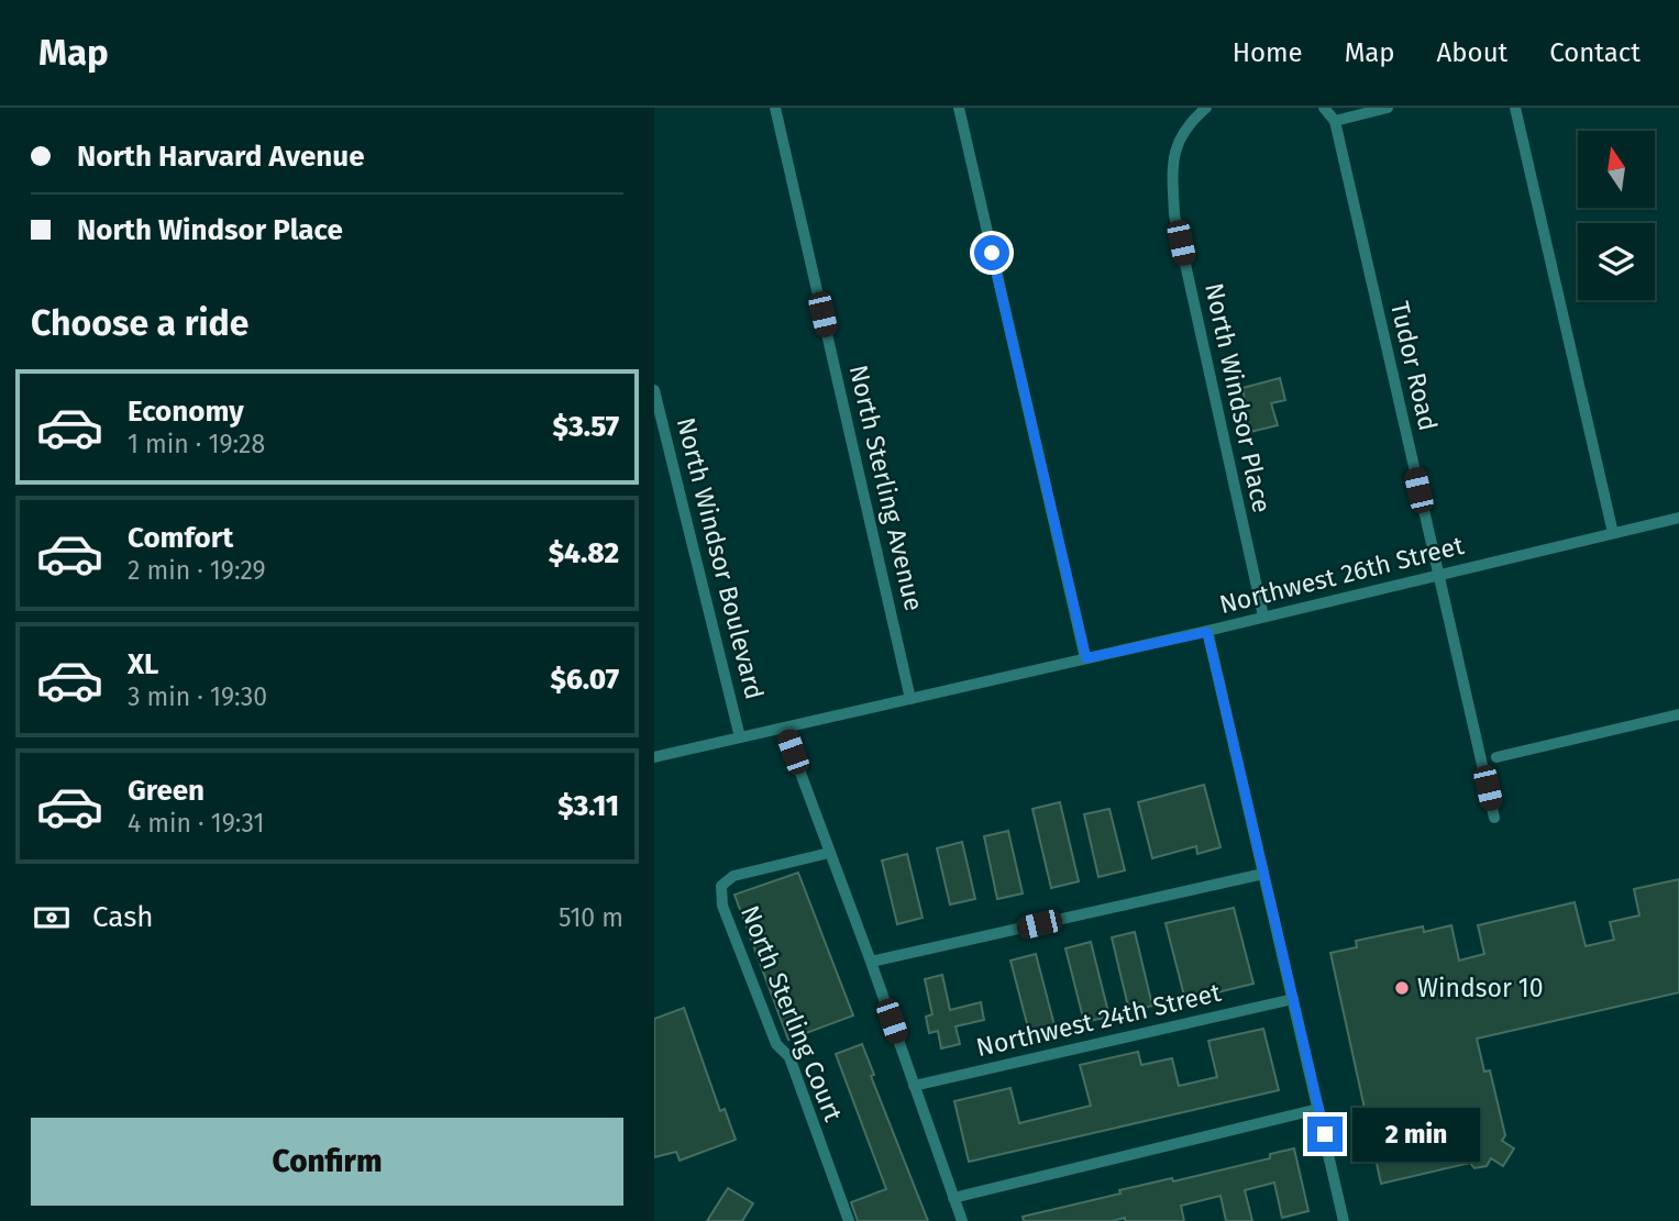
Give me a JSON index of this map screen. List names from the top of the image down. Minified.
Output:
{"streets":{"street":["Tudor Road","North Windsor Place","North Sterling Avenue","North Windsor Boulevard","Northwest 26th Street","North Sterling Court","Northwest 24th Street"]},"crossings":[["Tudor Road","Northwest 26th Street"],["North Windsor Place","Northwest 26th Street"],["North Sterling Avenue","Northwest 26th Street"],["North Windsor Boulevard","Northwest 26th Street"]],"places":["Windsor 10"],"north":"top","page":{"header":"Map","nav":["Home","Map","About","Contact"],"banner":["North Harvard Avenue","North Windsor Place"],"heading":"Choose a ride","list":[{"name":"Economy","note":"1 min · 19:28","value":"$3.57"},{"name":"Comfort","note":"2 min · 19:29","value":"$4.82"},{"name":"XL","note":"3 min · 19:30","value":"$6.07"},{"name":"Green","note":"4 min · 19:31","value":"$3.11"}],"pay":["Cash","510 m"],"buttons":"Confirm","bubble":"2 min"}}
